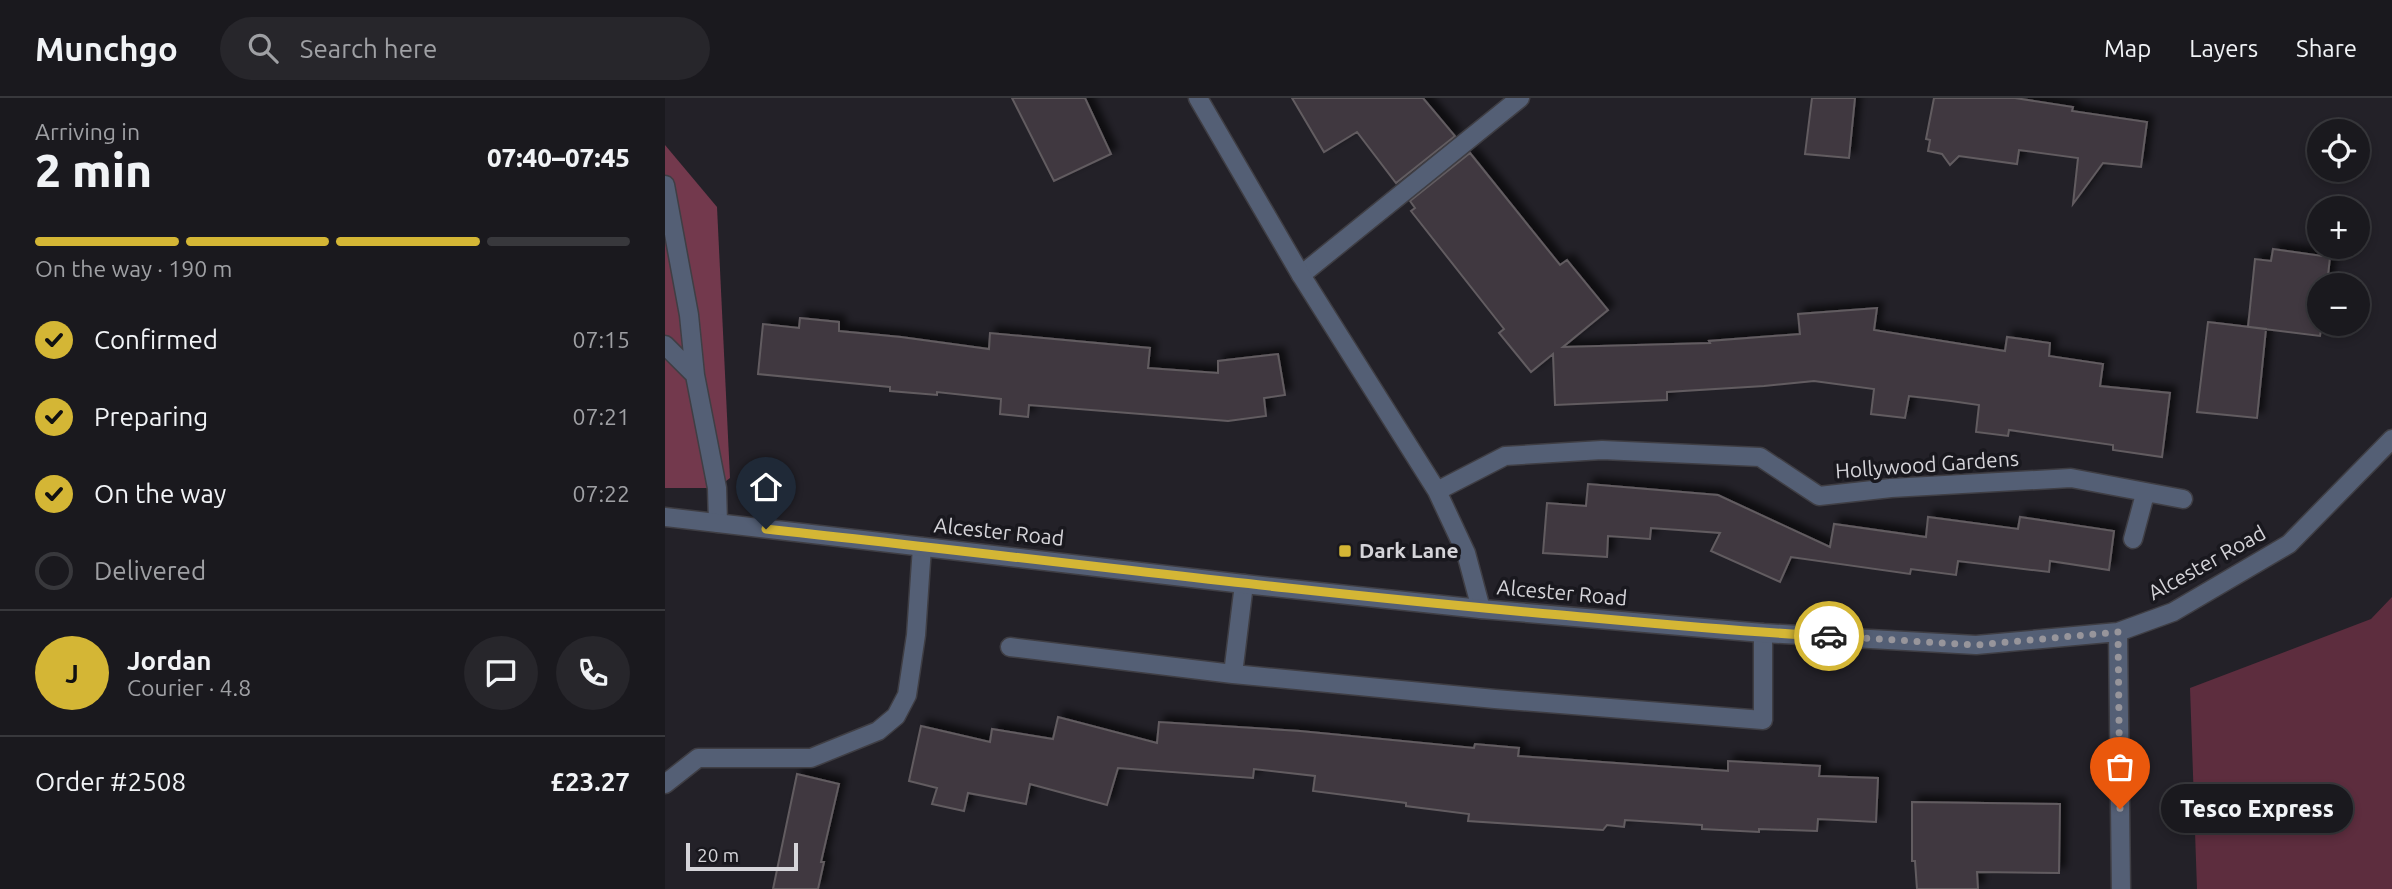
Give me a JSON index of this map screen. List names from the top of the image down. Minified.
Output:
{"streets":{"street":["Hollywood Gardens","Alcester Road"]},"places":{"transit":["Dark Lane"],"other":["Tesco Express"]},"scale_bar":"20 m","page":{"header":"Munchgo","search":"Search here","nav":["Map","Layers","Share"],"heading":["2 min","Arriving in","07:40–07:45"],"panel":["Jordan","Courier · 4.8","Order #2508","£23.27"],"map_buttons":["+","−"],"bar":"On the way · 190 m","list":[["Confirmed","07:15"],["Preparing","07:21"],["On the way","07:22"],"Delivered"],"round":"J","bubble":"Tesco Express","scale":"20 m"}}
